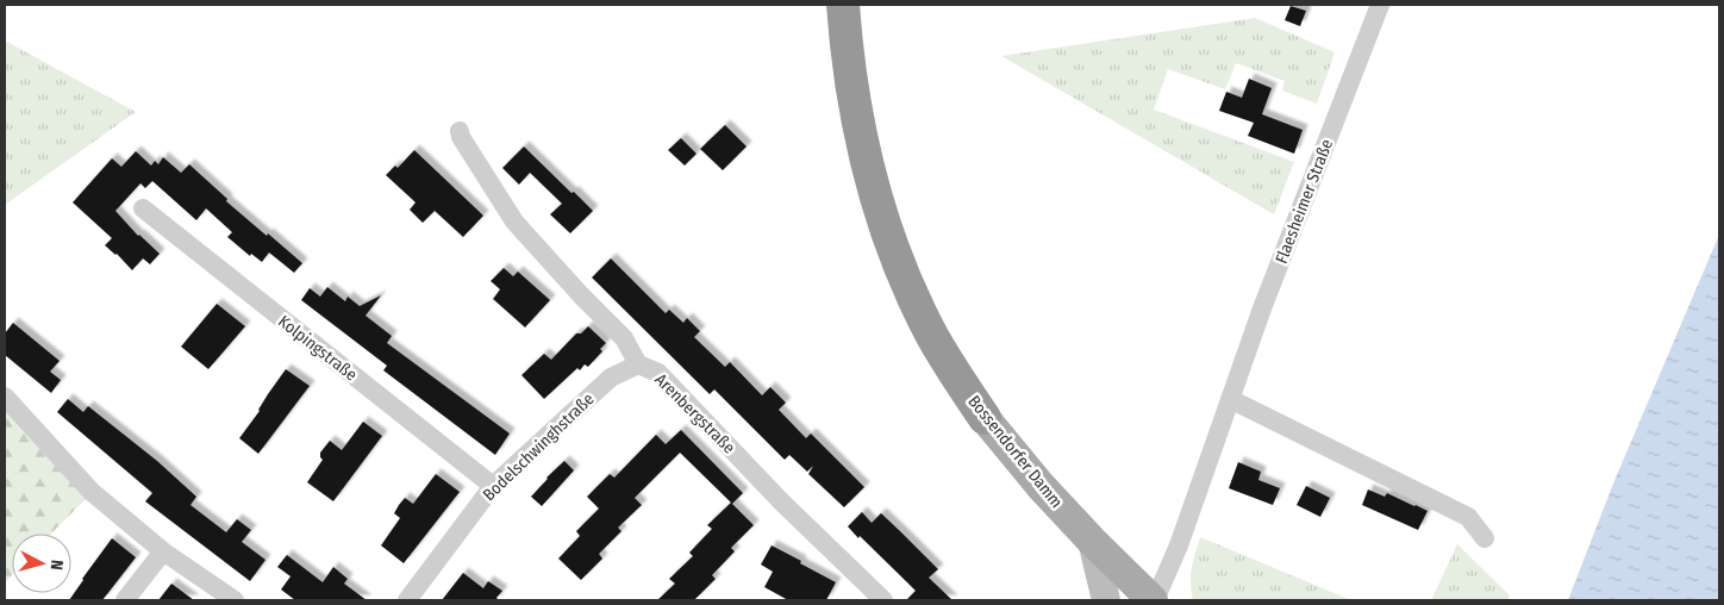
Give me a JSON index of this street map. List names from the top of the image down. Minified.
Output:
{"streets":{"highway":["Bossendorfer Damm"],"street":["Flaesheimer Straße","Kolpingstraße","Arenbergstraße","Bodelschwinghstraße"]},"crossings":[["Flaesheimer Straße","Bossendorfer Damm"],["Kolpingstraße","Bodelschwinghstraße"],["Arenbergstraße","Bodelschwinghstraße"]],"north":"right"}
